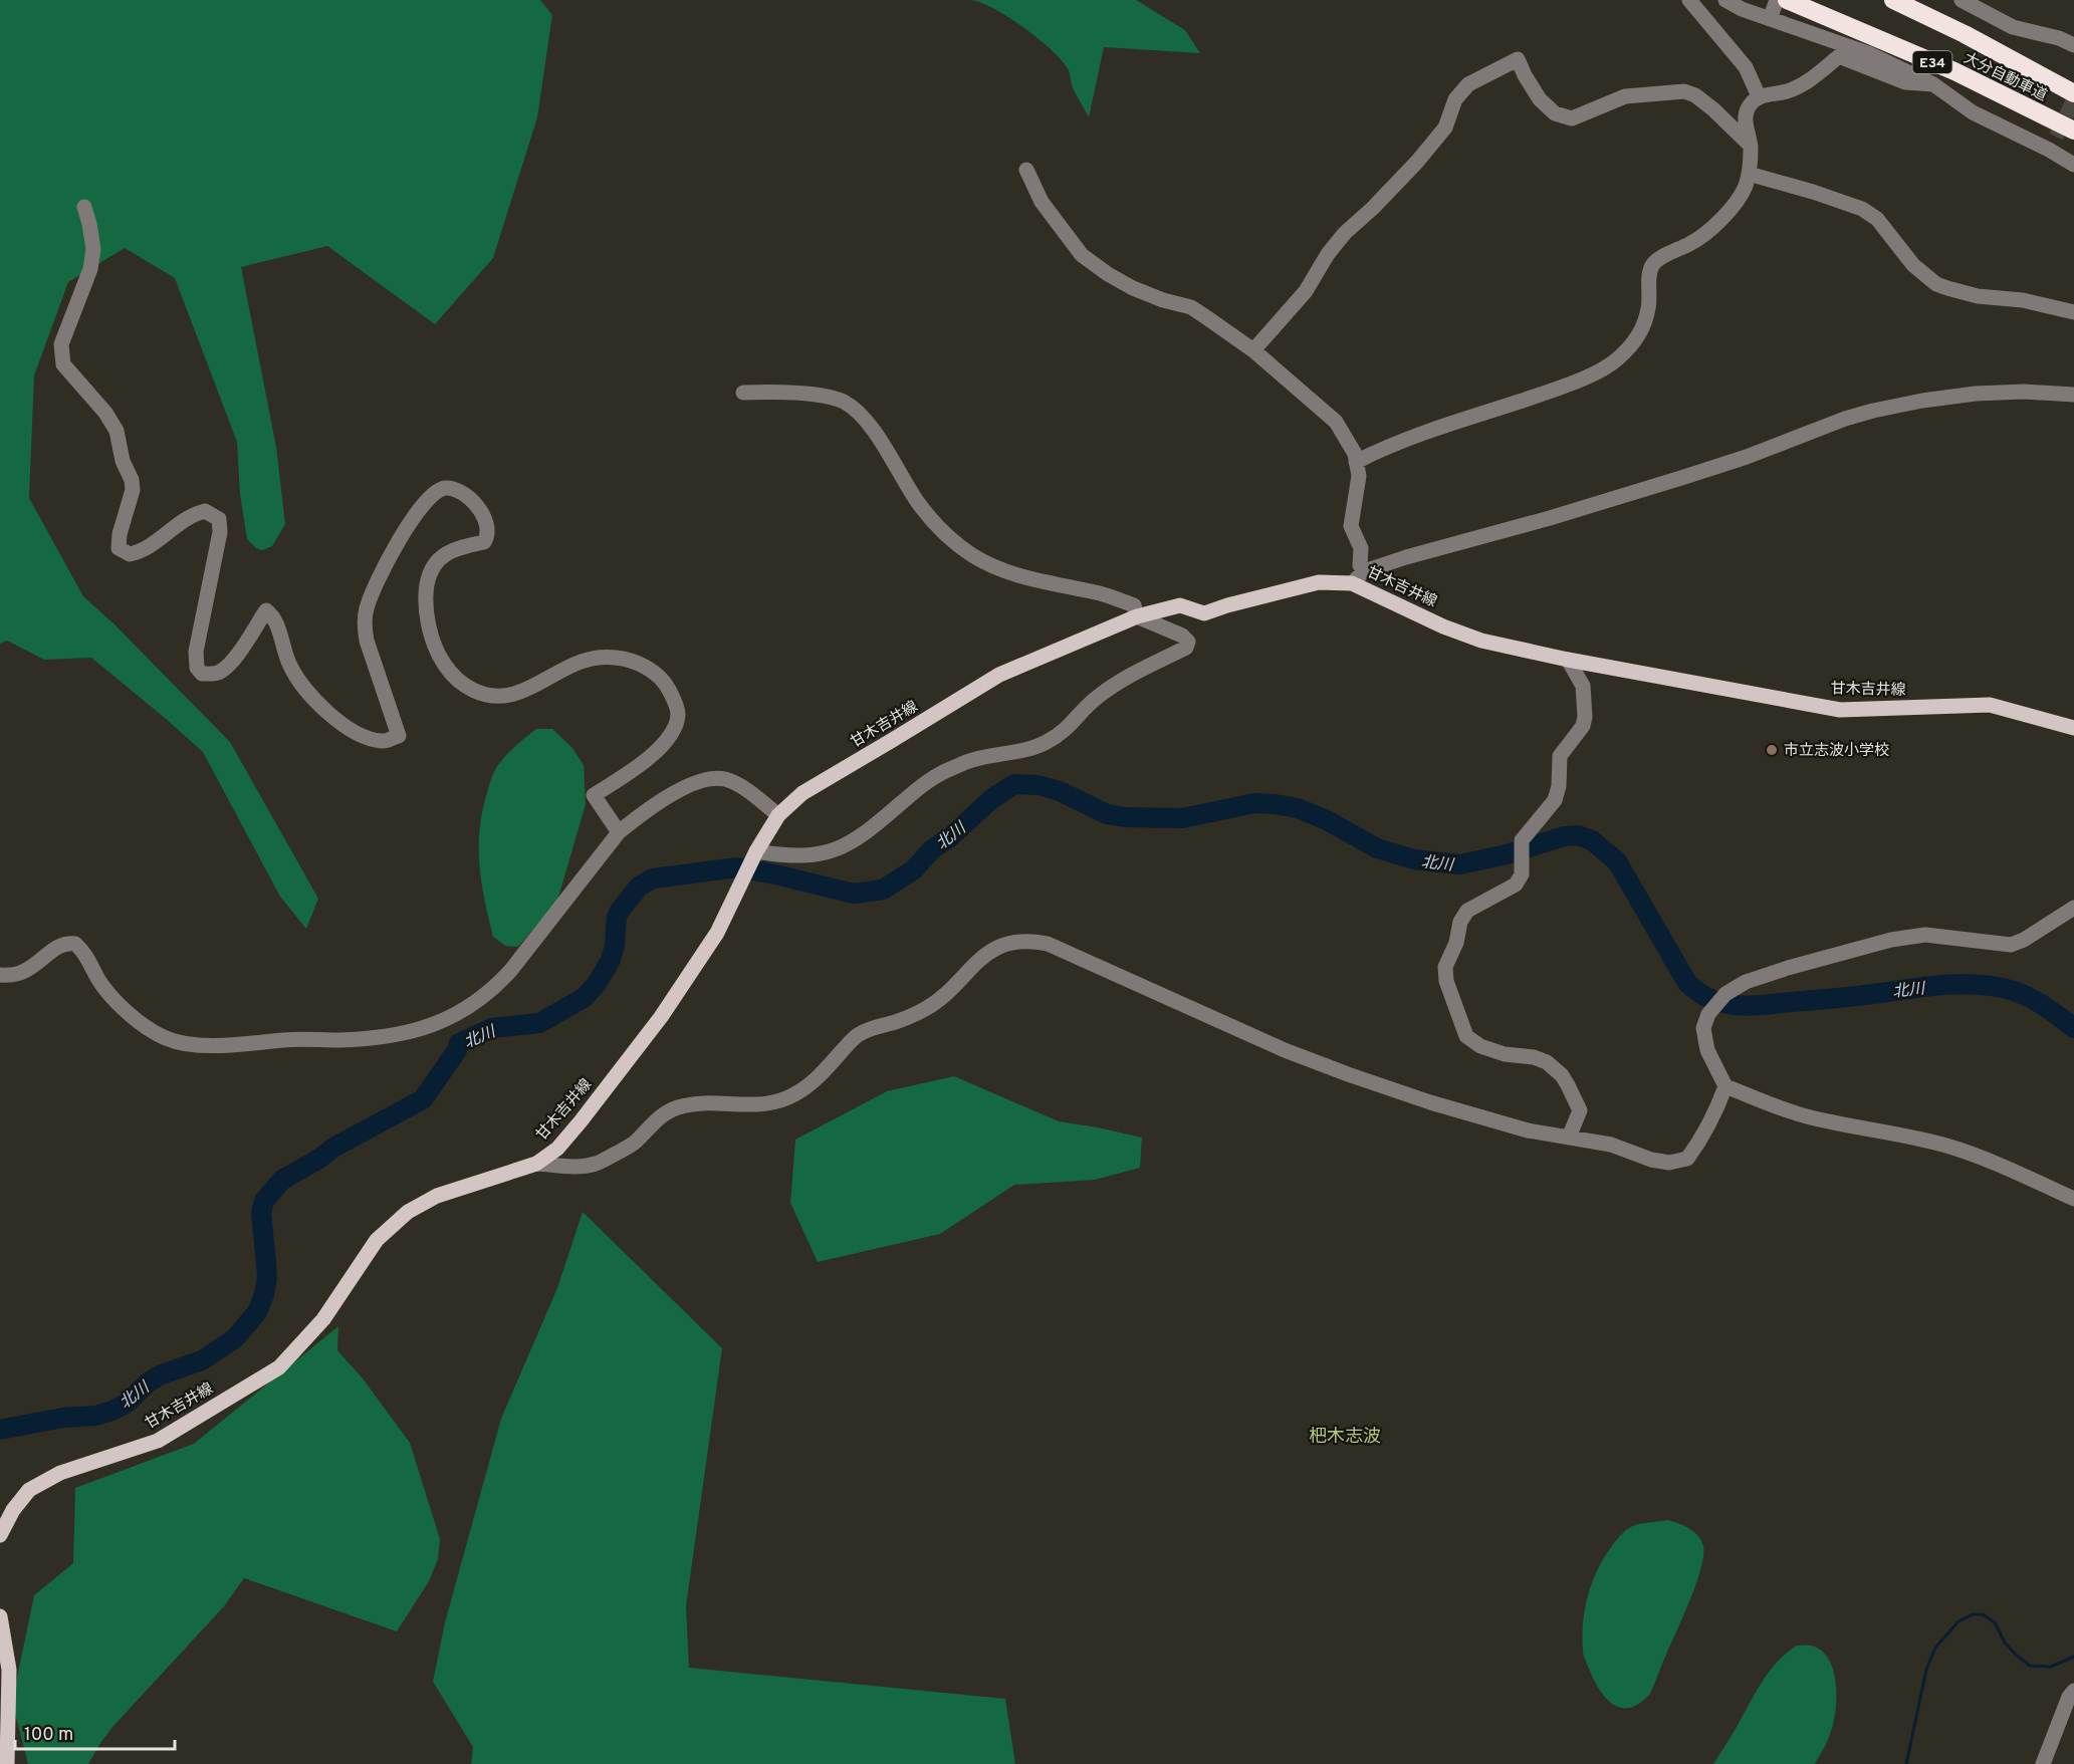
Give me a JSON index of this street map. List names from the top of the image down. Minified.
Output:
{"streets":{"highway":["E34","大分自動車道"],"main road":["甘木吉井線"]},"districts":["杷木志波"],"water":["北川"],"places":["市立志波小学校"],"scale_bar":"100 m"}
